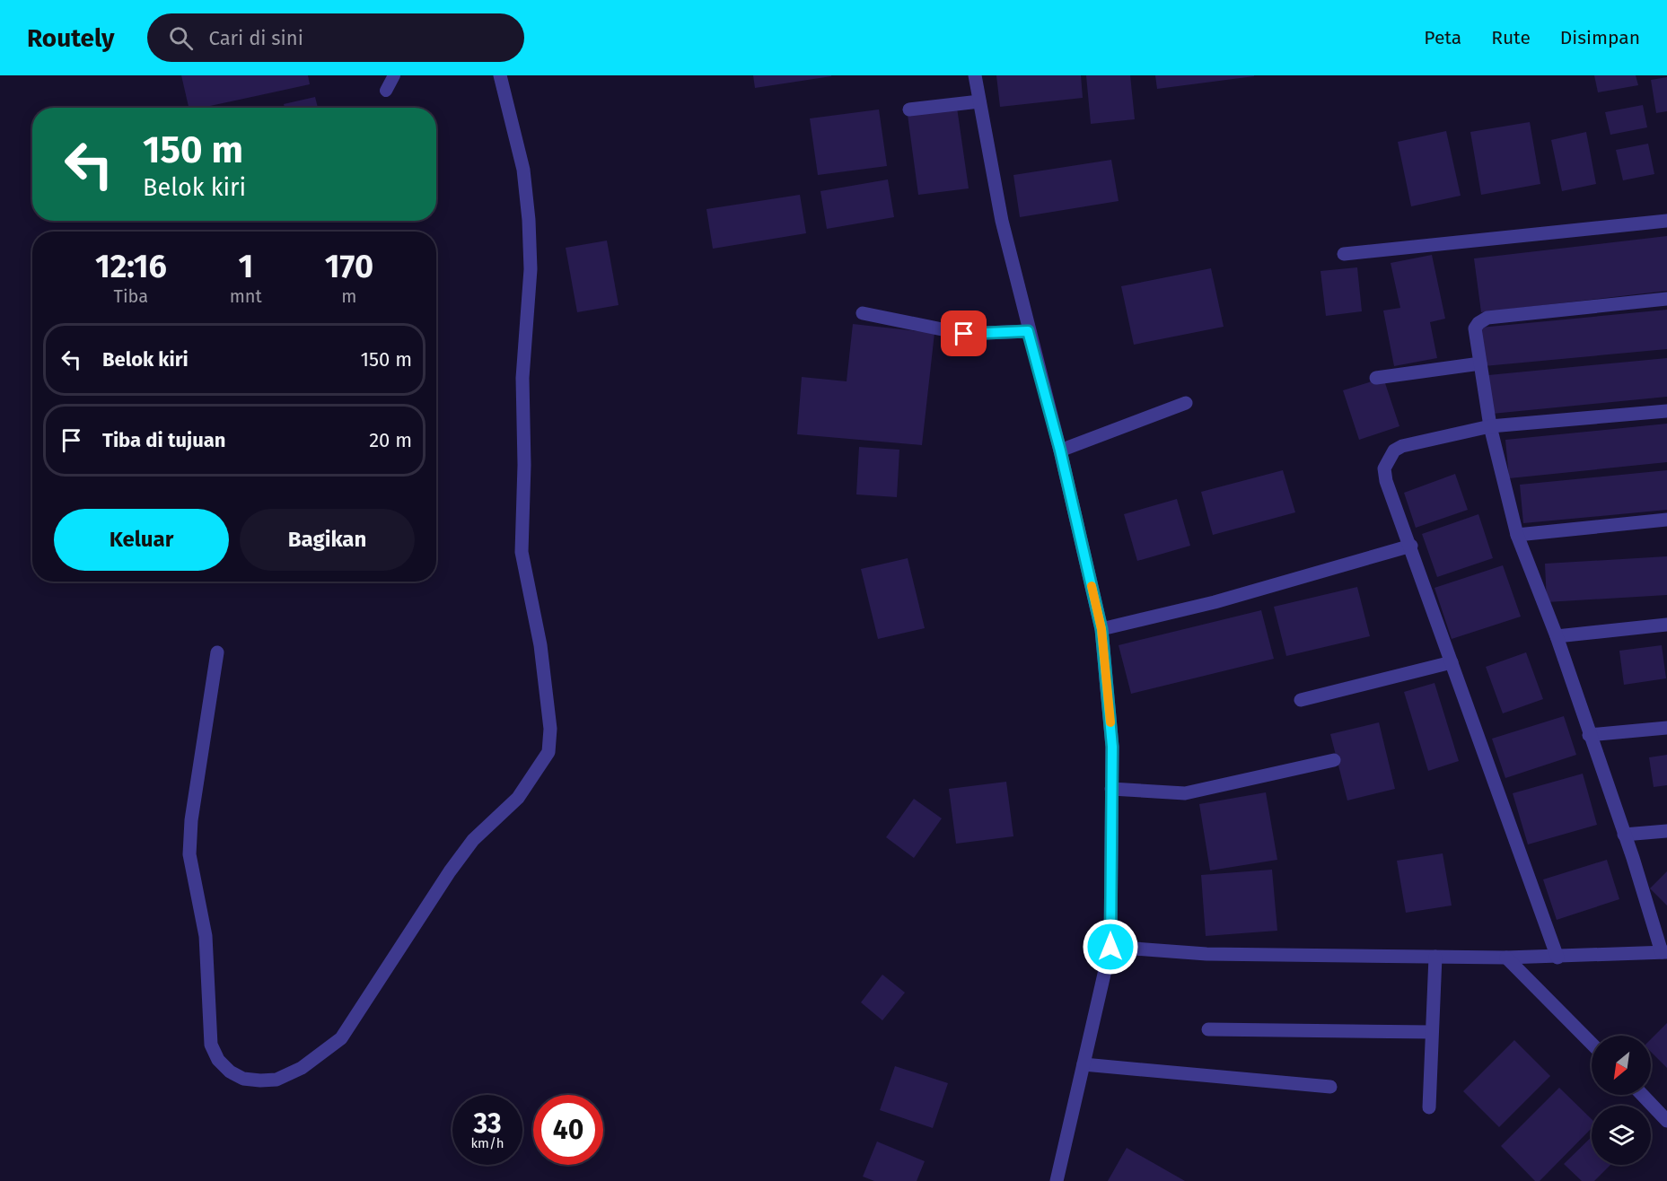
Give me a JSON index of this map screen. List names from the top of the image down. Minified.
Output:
{"north":"bottom left","page":{"header":"Routely","search":"Cari di sini","nav":["Peta","Rute","Disimpan"],"turn":["150 m","Belok kiri"],"eta":["12:16","Tiba","1","mnt","170","m"],"list":[{"name":"Belok kiri","value":"150 m"},{"name":"Tiba di tujuan","value":"20 m"}],"buttons":["Keluar","Bagikan"],"speed":"33 km/h","limit":"40"}}
